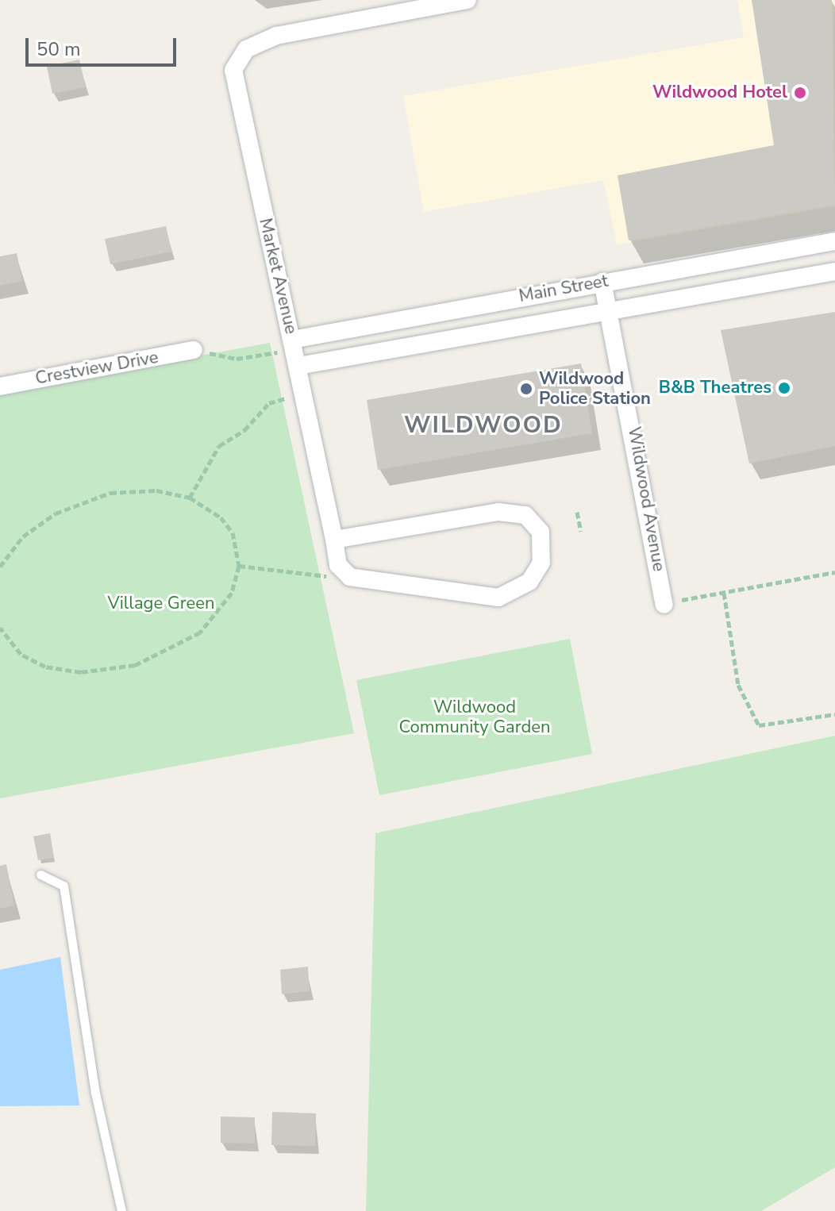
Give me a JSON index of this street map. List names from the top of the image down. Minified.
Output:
{"streets":{"street":["Market Avenue","Main Street","Crestview Drive","Wildwood Avenue"]},"crossings":[["Market Avenue","Main Street"],["Main Street","Wildwood Avenue"]],"districts":["WILDWOOD"],"parks":["Village Green","Wildwood Community Garden"],"places":["Wildwood Hotel","B&B Theatres","Wildwood Police Station"],"scale_bar":"50 m"}
